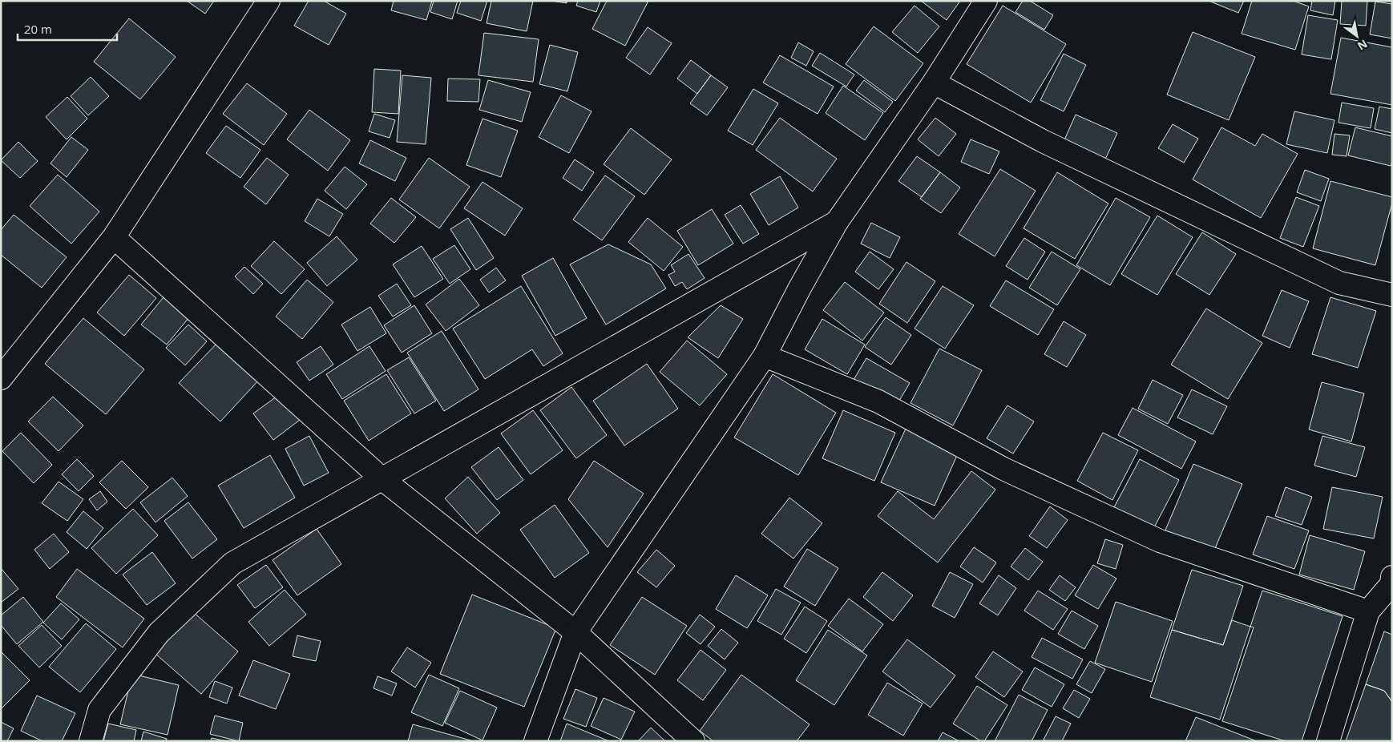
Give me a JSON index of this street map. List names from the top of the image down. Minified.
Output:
{"scale_bar":"20 m","north":"bottom right"}
